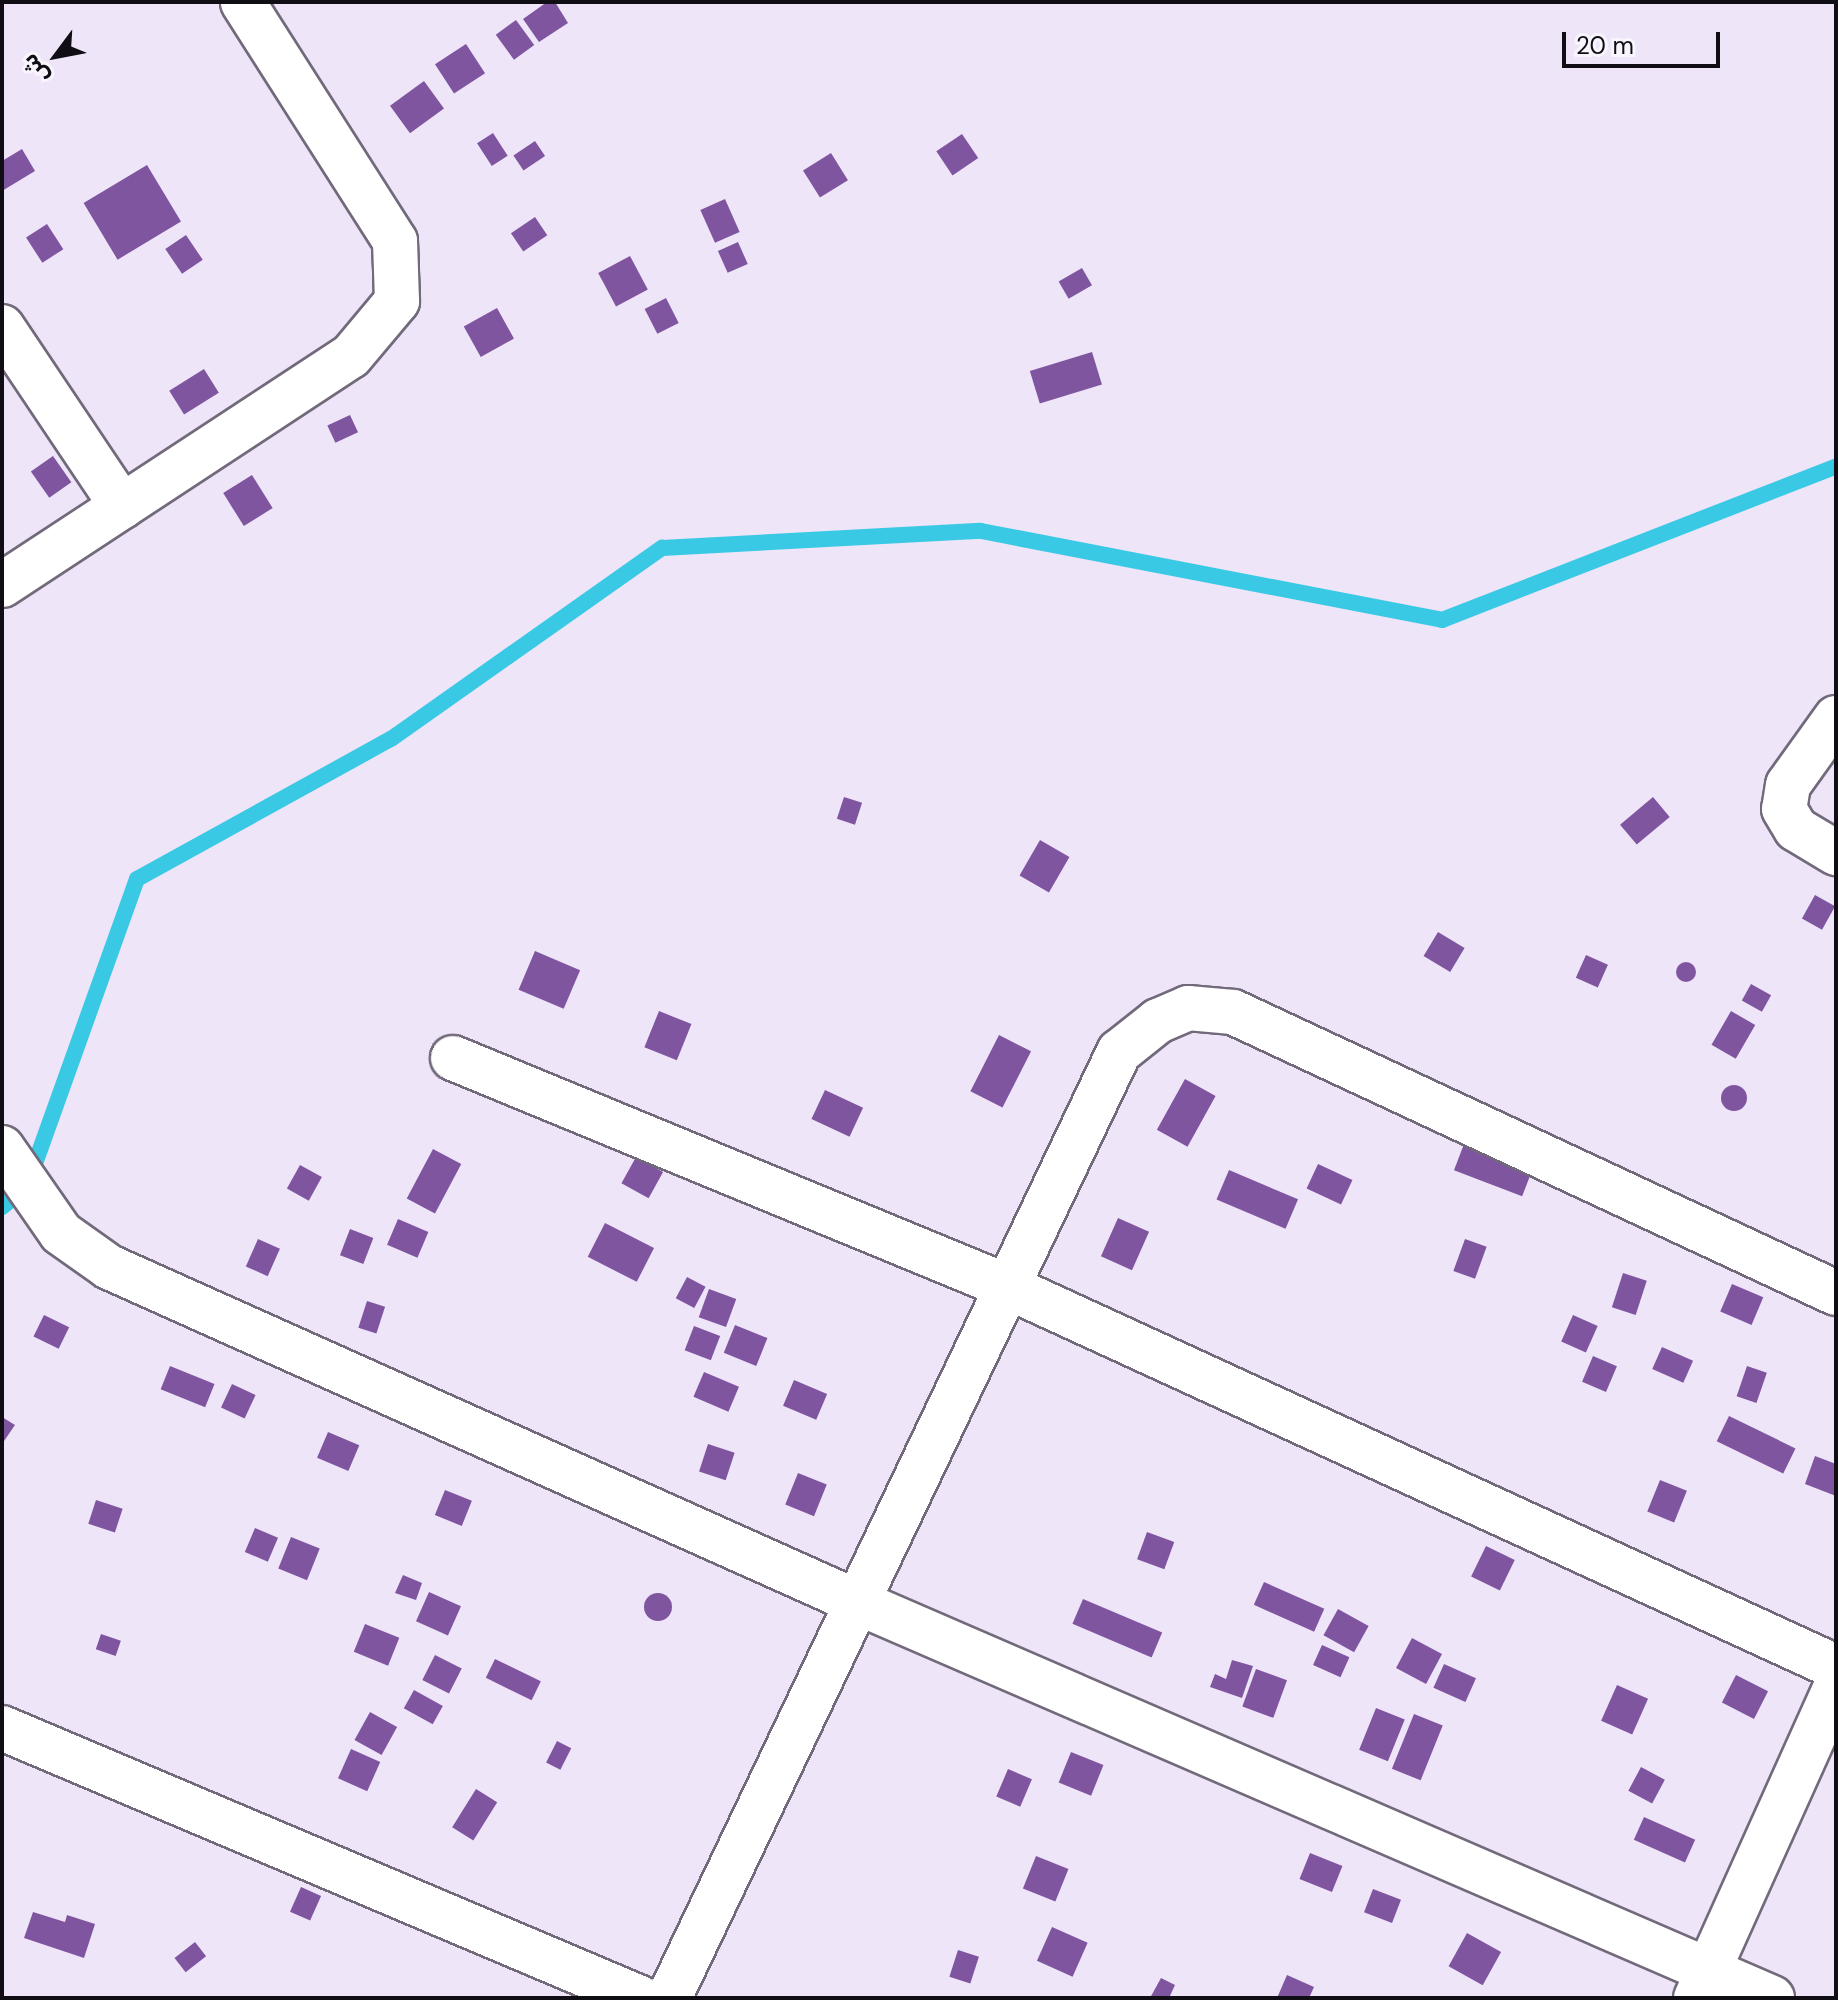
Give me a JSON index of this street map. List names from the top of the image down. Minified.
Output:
{"scale_bar":"20 m","north":"bottom left"}
